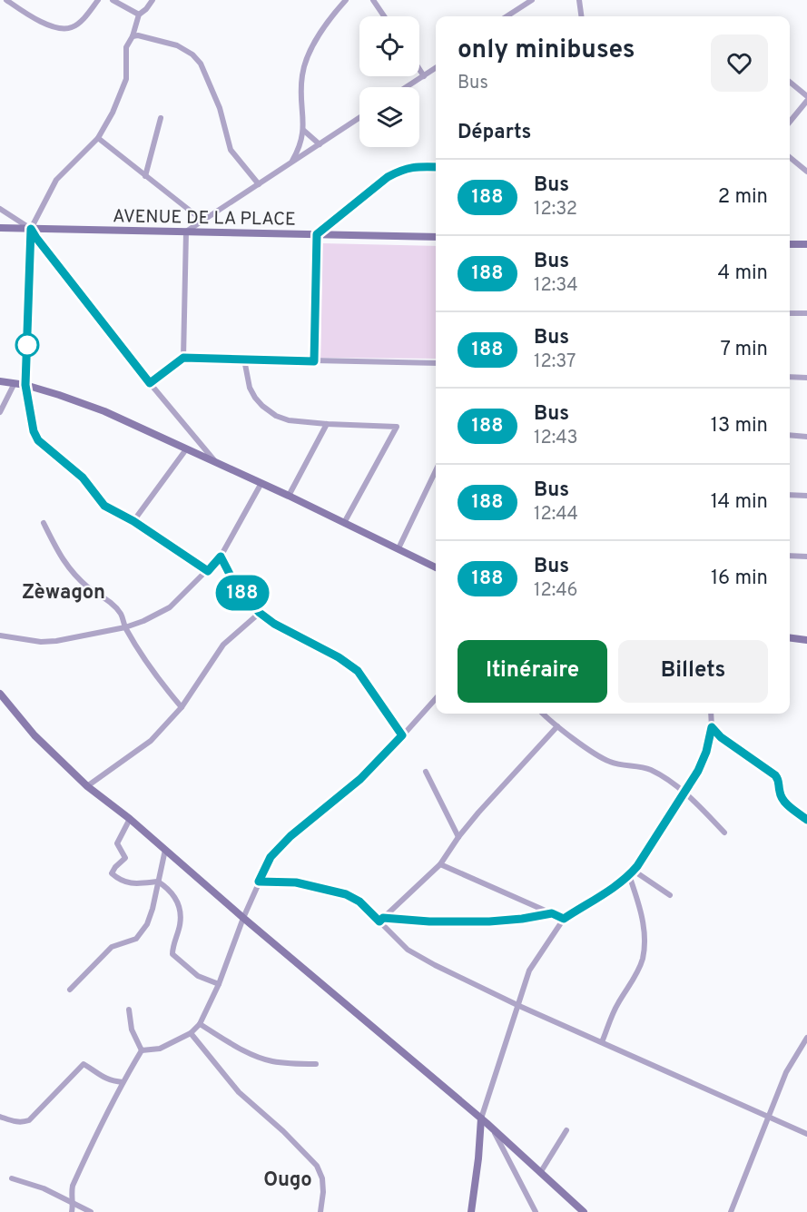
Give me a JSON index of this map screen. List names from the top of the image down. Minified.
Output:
{"streets":{"street":["AVENUE DE LA PLACE"]},"districts":["Zèwagon","Ougo"],"lines":["bus line 188"],"page":{"on_map":"188","heading":[["only minibuses","Bus"],"Départs"],"list":[{"mark":"188","name":"Bus","note":"12:32","value":"2 min"},{"mark":"188","name":"Bus","note":"12:34","value":"4 min"},{"mark":"188","name":"Bus","note":"12:37","value":"7 min"},{"mark":"188","name":"Bus","note":"12:43","value":"13 min"},{"mark":"188","name":"Bus","note":"12:44","value":"14 min"},{"mark":"188","name":"Bus","note":"12:46","value":"16 min"}],"buttons":["Itinéraire","Billets"]}}
